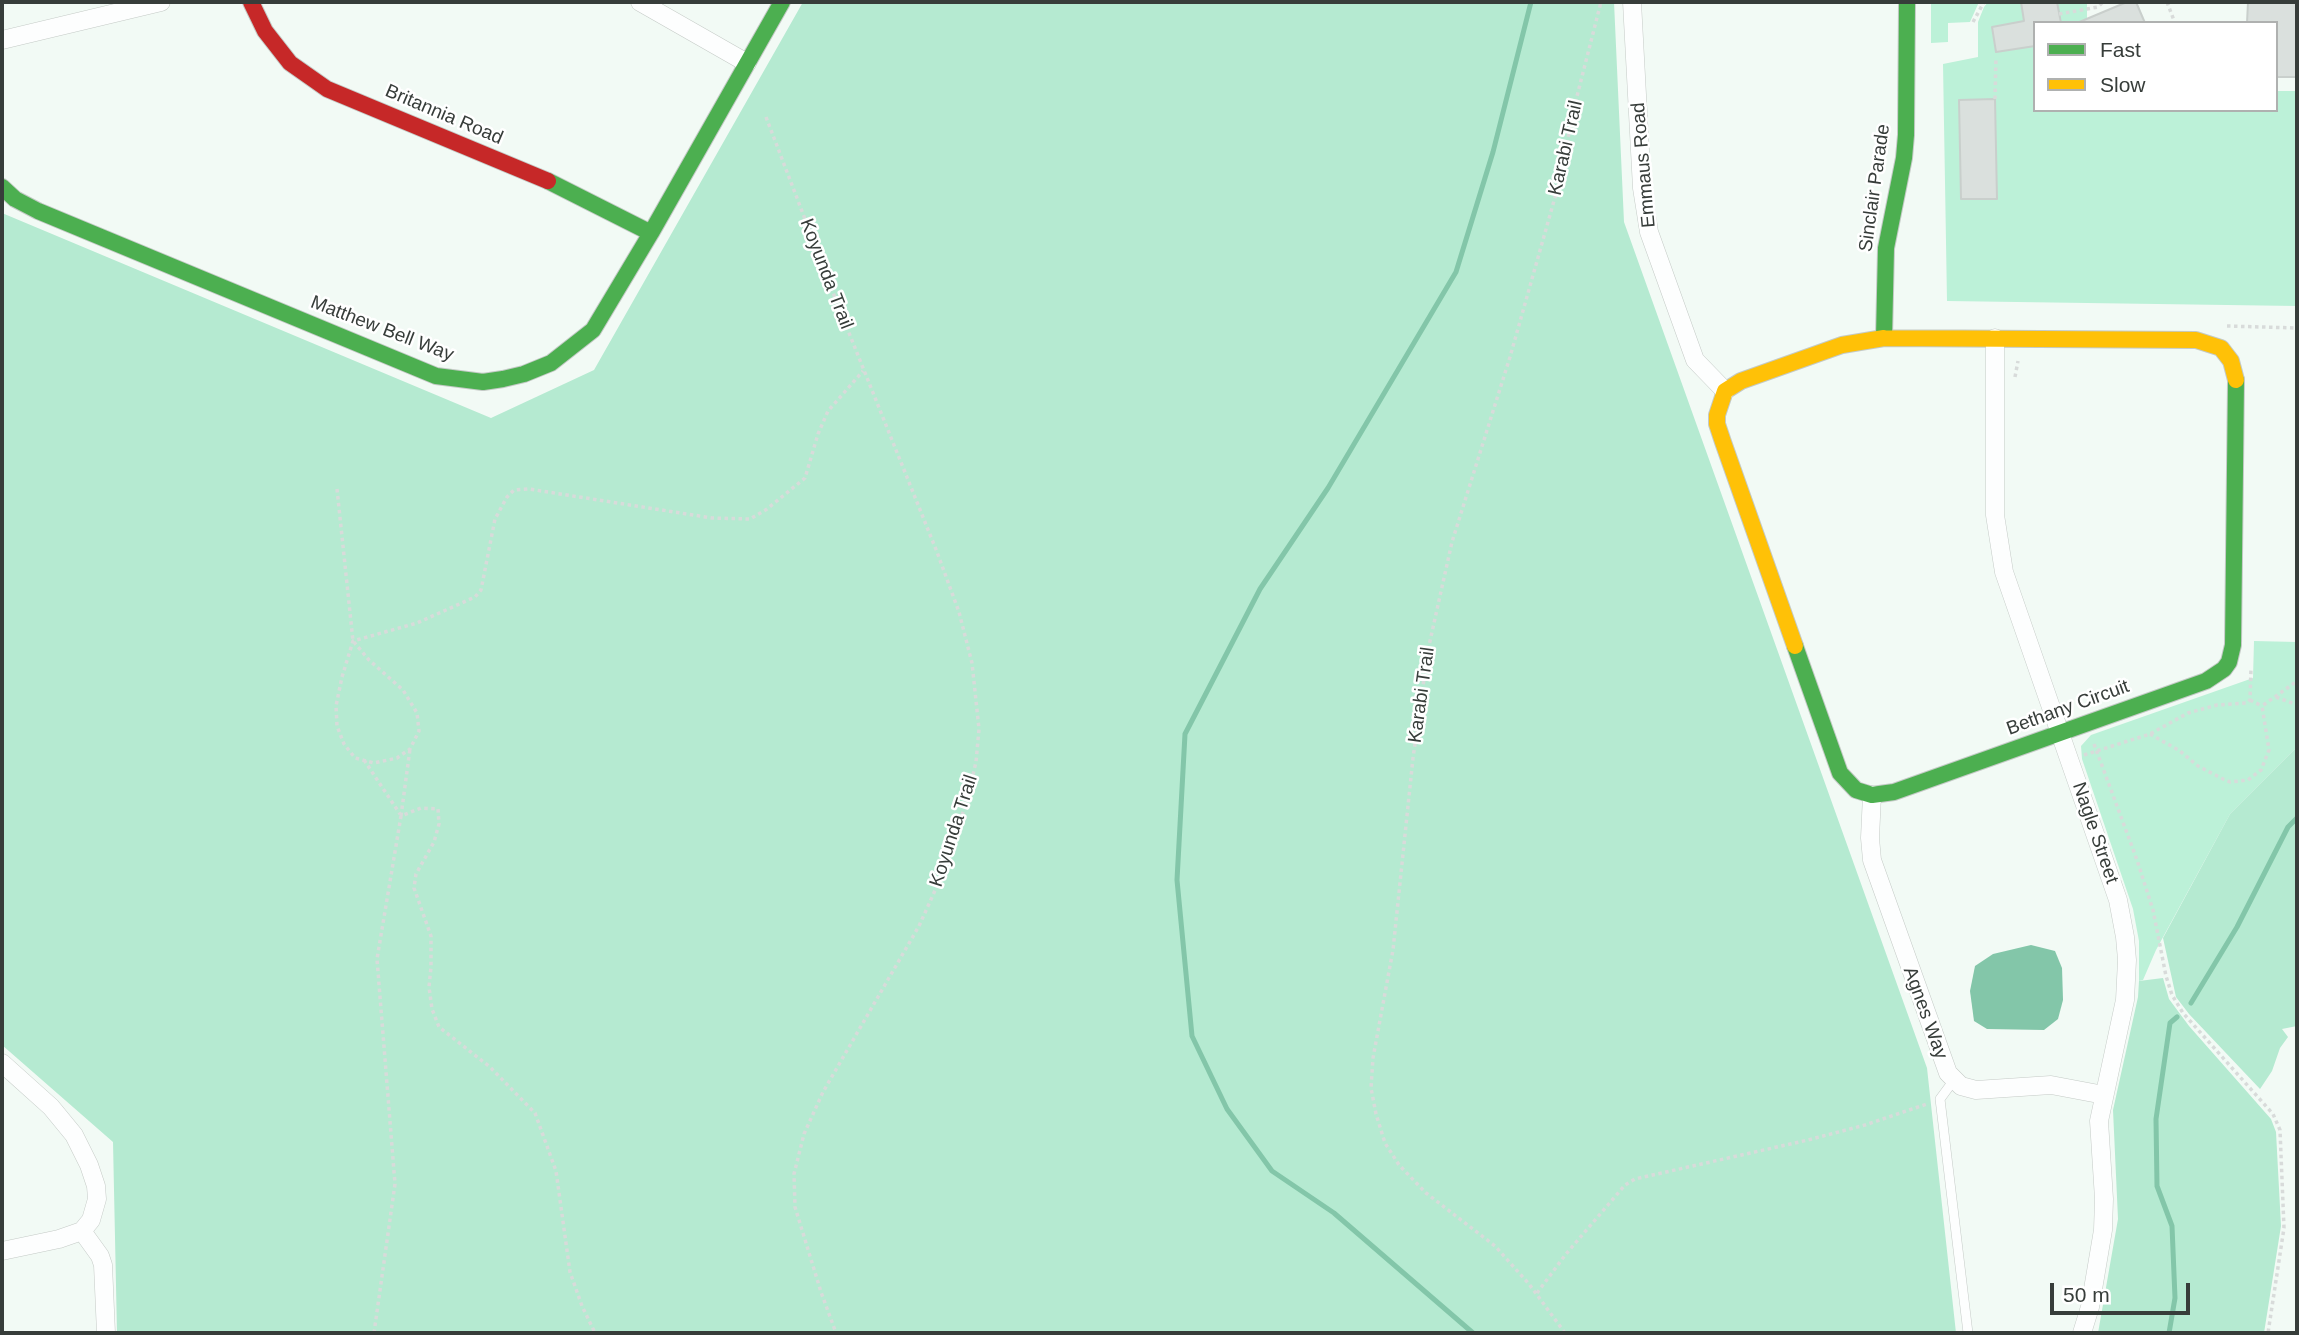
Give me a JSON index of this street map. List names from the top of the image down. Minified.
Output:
{"streets":{"street":["Britannia Road","Emmaus Road","Sinclair Parade","Matthew Bell Way","Bethany Circuit","Nagle Street","Agnes Way"],"path":["Karabi Trail","Koyunda Trail"]},"crossings":[["Britannia Road","Matthew Bell Way"],["Emmaus Road","Bethany Circuit"],["Sinclair Parade","Bethany Circuit"],["Bethany Circuit","Nagle Street"],["Bethany Circuit","Agnes Way"],["Nagle Street","Agnes Way"]],"legend":["Fast","Slow"],"scale_bar":"50 m"}
